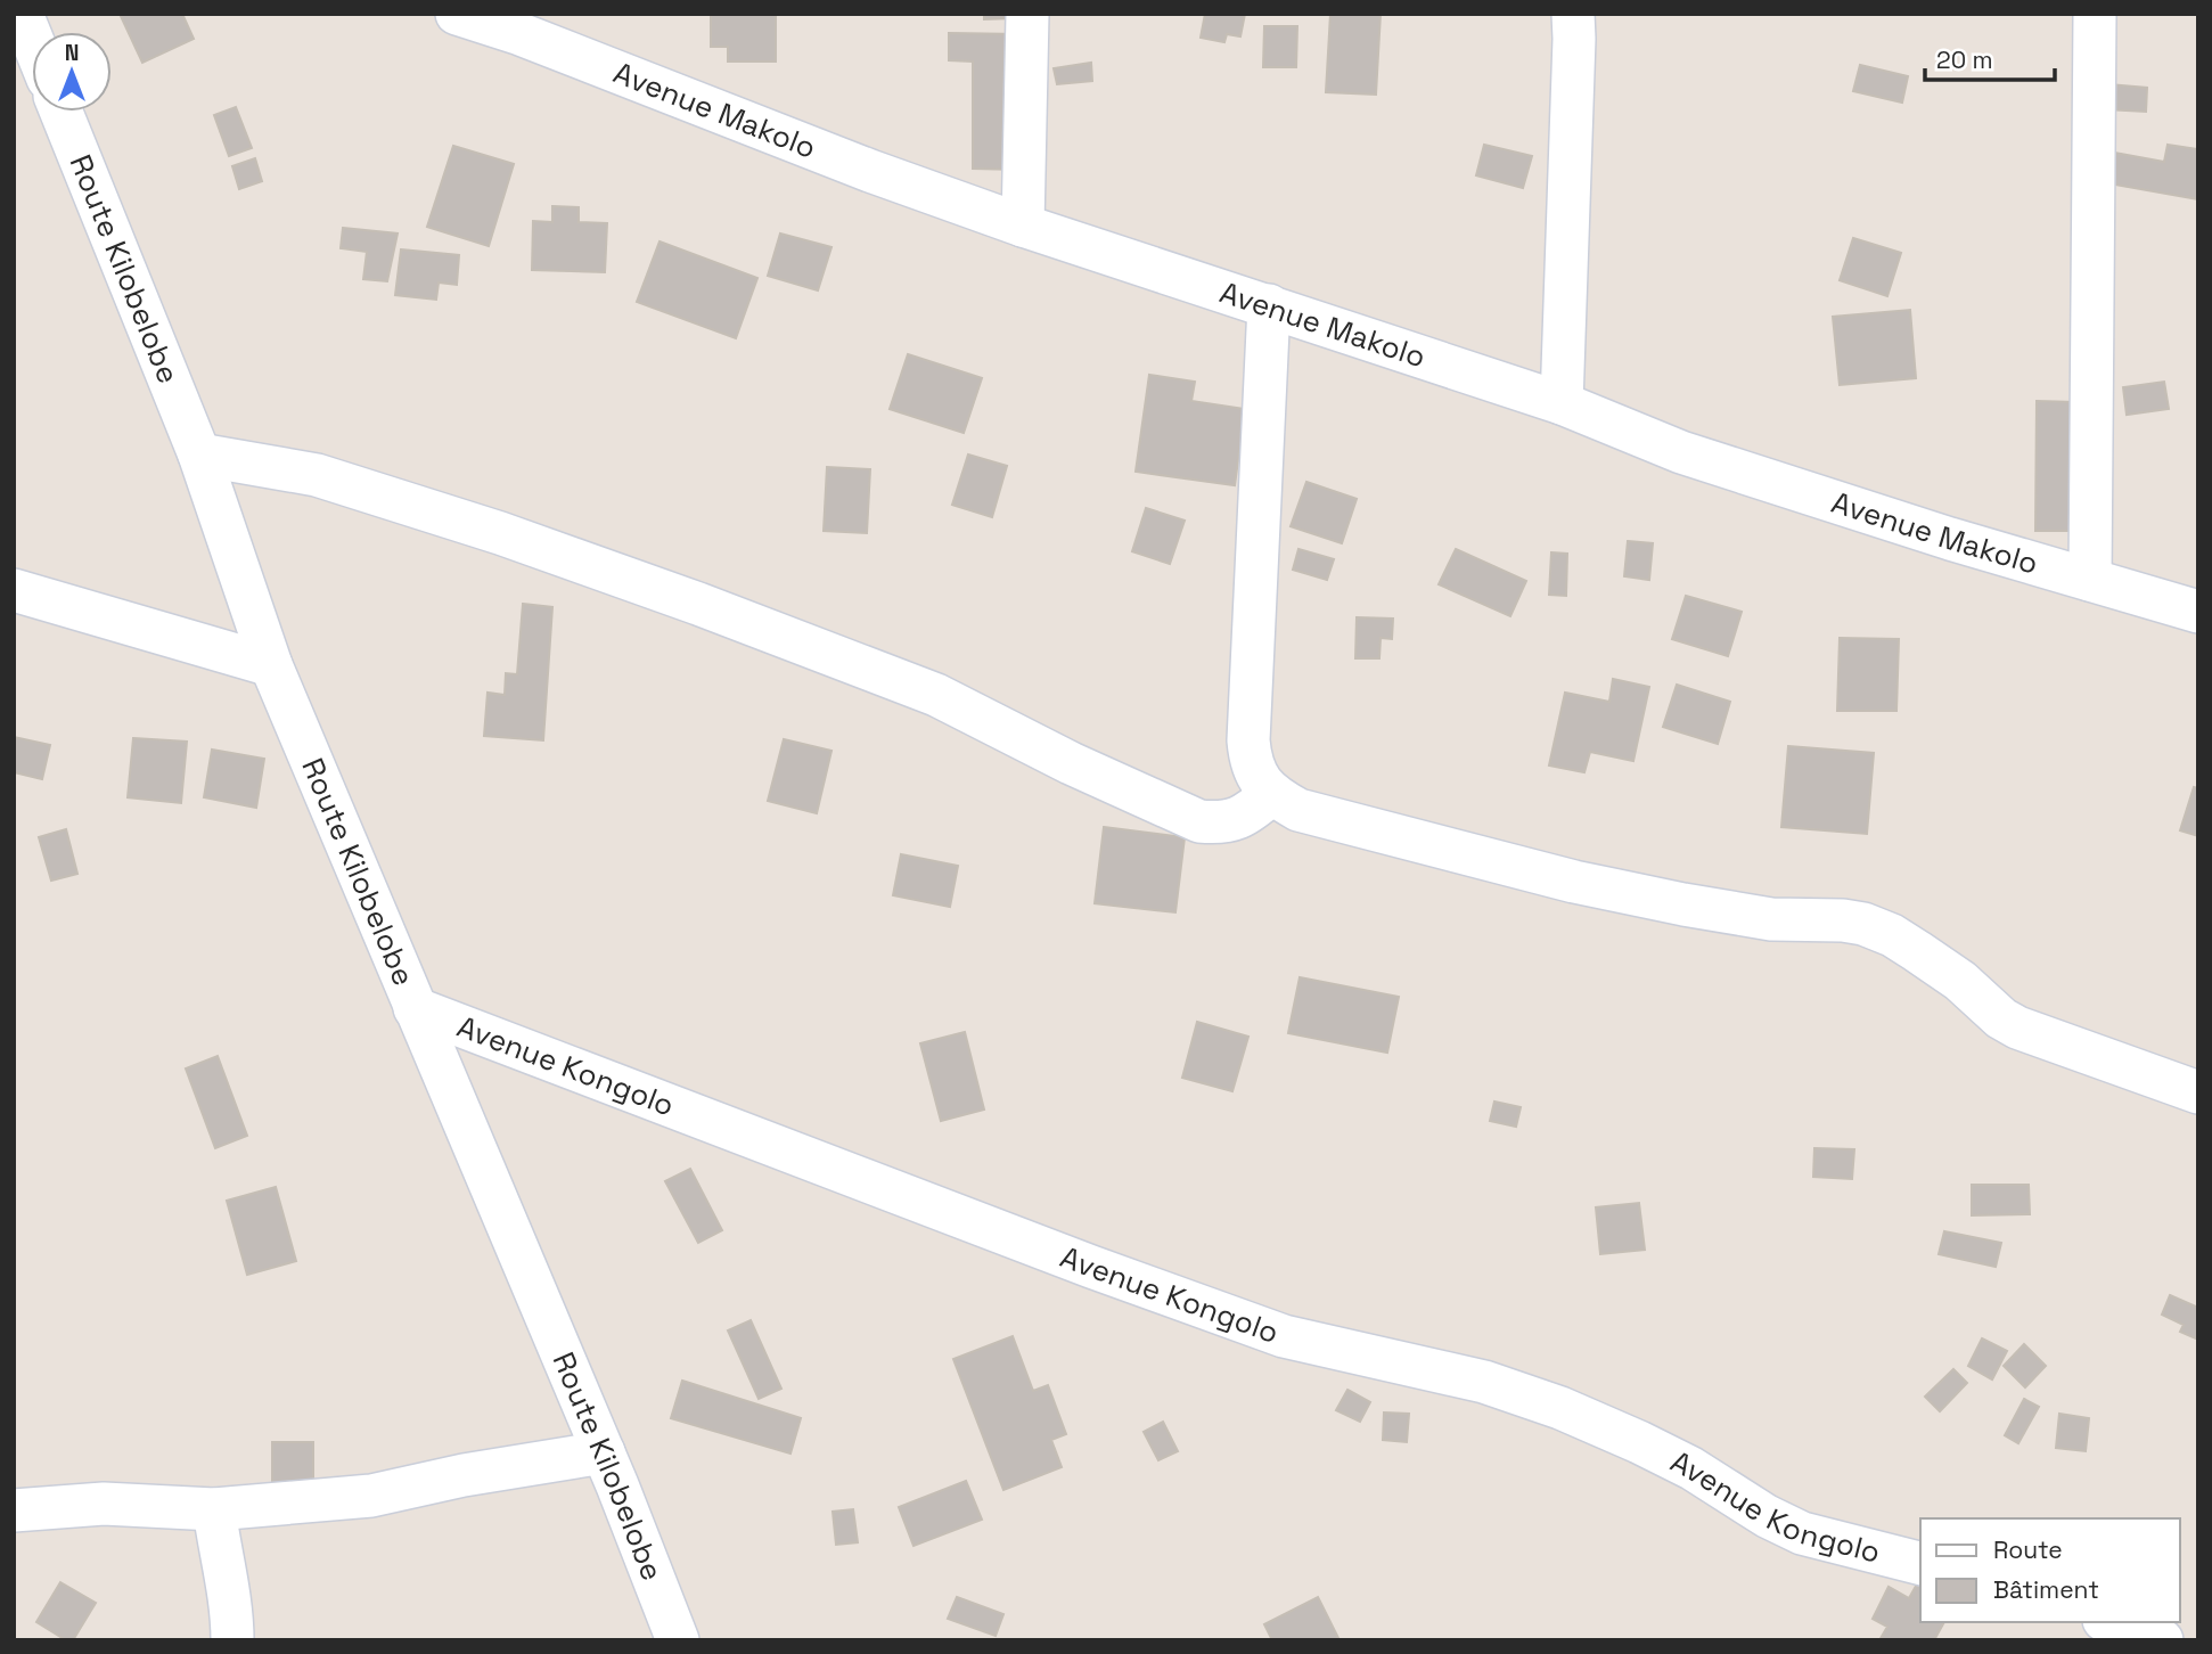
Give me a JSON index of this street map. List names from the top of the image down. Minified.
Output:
{"streets":{"street":["Avenue Makolo","Route Kilobelobe","Avenue Kongolo"]},"crossings":[["Route Kilobelobe","Avenue Kongolo"]],"legend":["Route","Bâtiment"],"scale_bar":"20 m","north":"top"}
